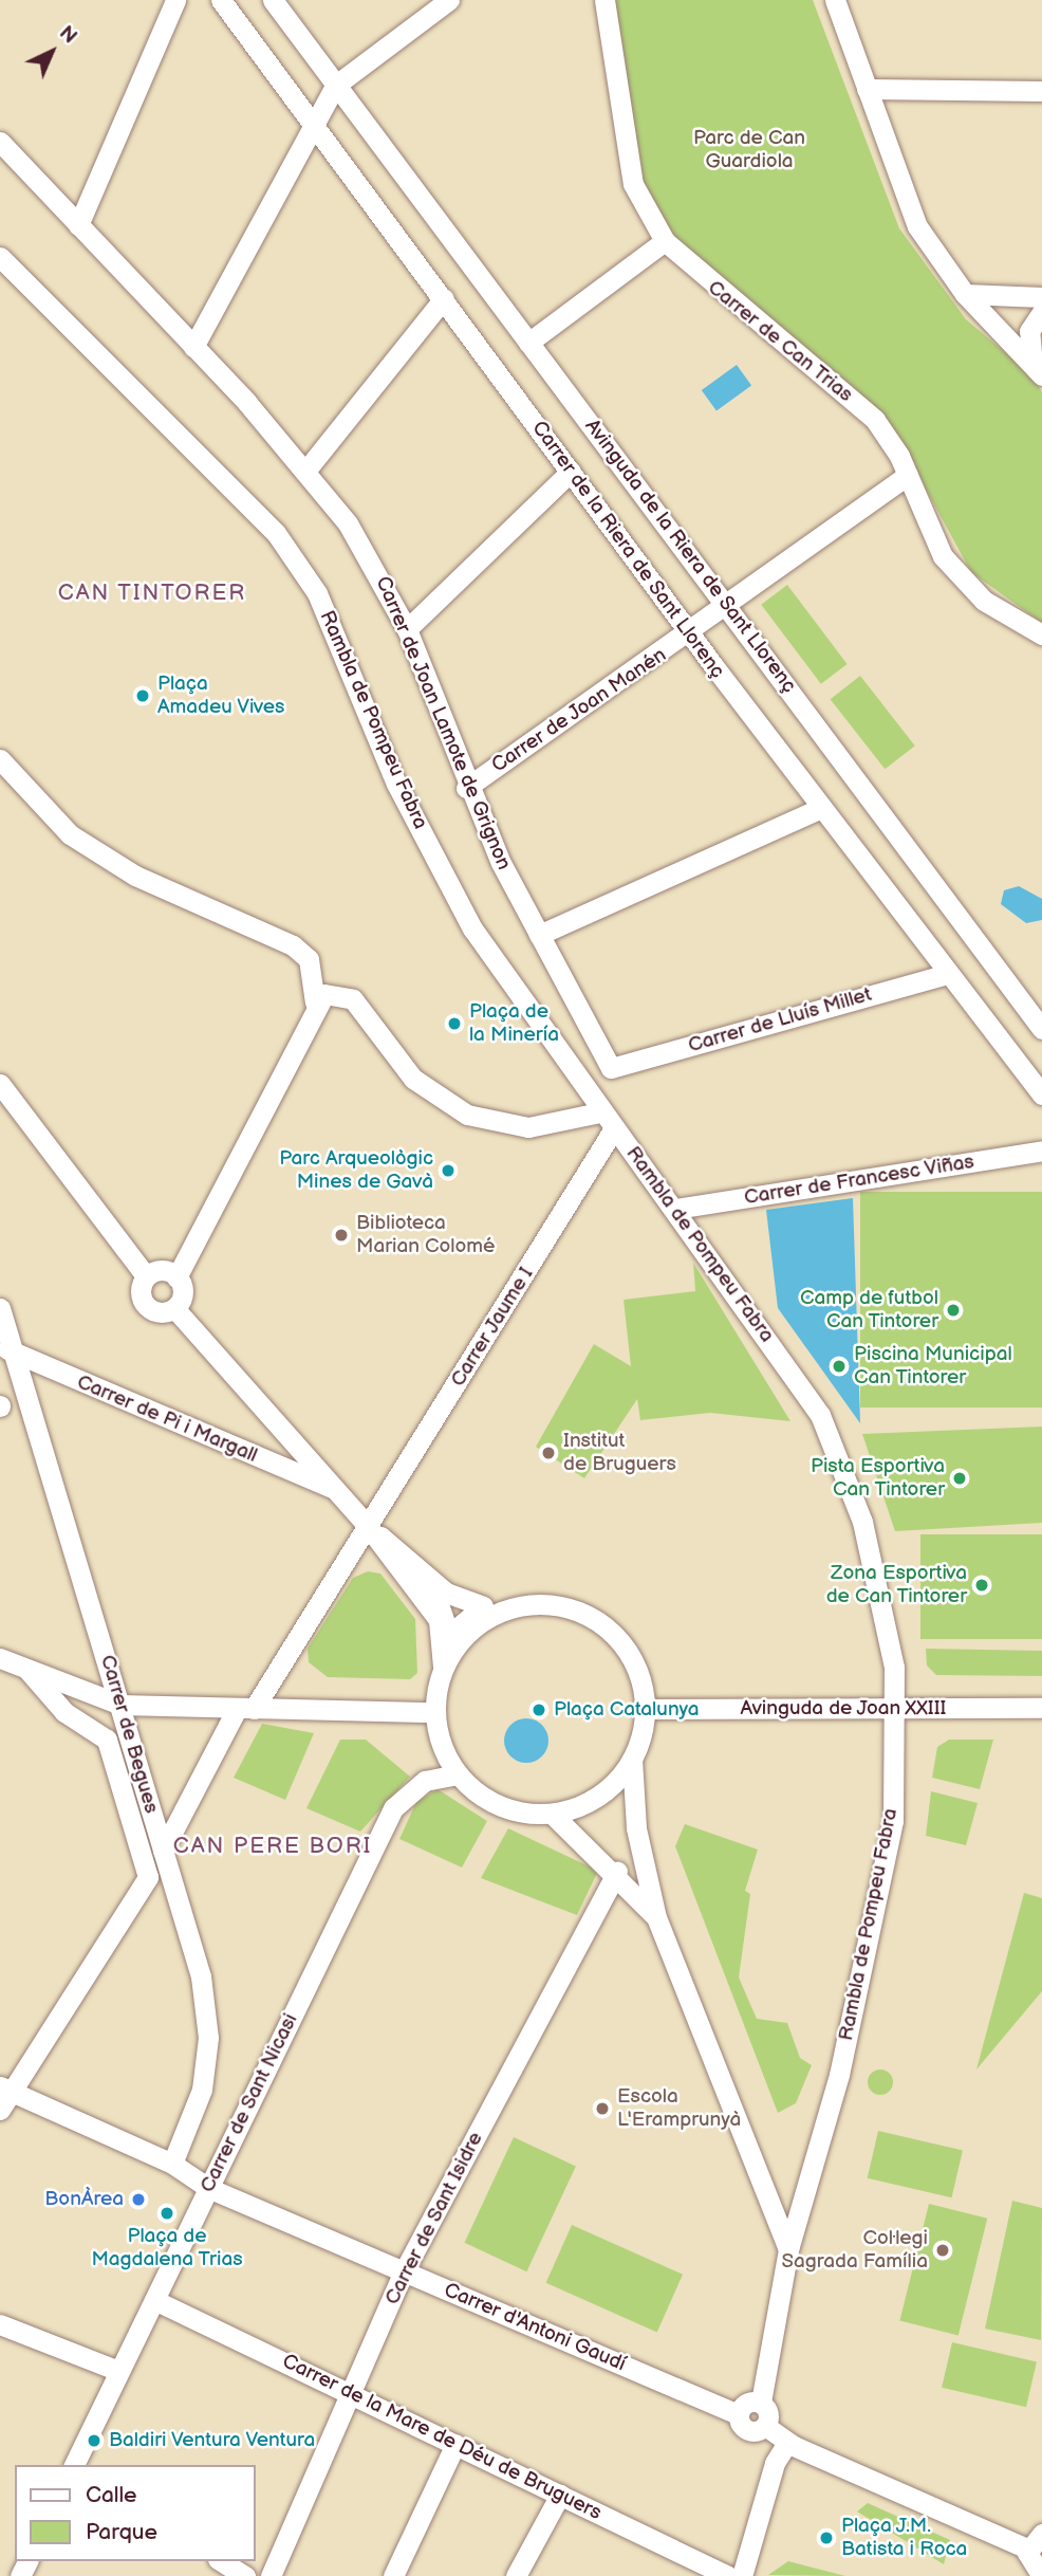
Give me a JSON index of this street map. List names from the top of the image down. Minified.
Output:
{"streets":{"street":["Carrer de Can Trias","Carrer de la Riera de Sant Llorenç","Avinguda de la Riera de Sant Llorenç","Carrer de Joan Manén","Rambla de Pompeu Fabra","Carrer de Joan Lamote de Grignon","Carrer de Lluís Millet","Carrer de Francesc Viñas","Carrer Jaume I","Carrer de Pi i Margall","Avinguda de Joan XXIII","Carrer de Begues","Carrer de Sant Nicasi","Carrer de Sant Isidre","Carrer d'Antoni Gaudí","Carrer de la Mare de Déu de Bruguers"]},"crossings":[["Carrer de Can Trias","Carrer de Joan Manén"],["Carrer de la Riera de Sant Llorenç","Carrer de Joan Manén"],["Carrer de la Riera de Sant Llorenç","Carrer de Lluís Millet"],["Avinguda de la Riera de Sant Llorenç","Carrer de Joan Manén"],["Carrer de Joan Manén","Carrer de Joan Lamote de Grignon"],["Rambla de Pompeu Fabra","Carrer de Francesc Viñas"],["Rambla de Pompeu Fabra","Carrer Jaume I"],["Rambla de Pompeu Fabra","Avinguda de Joan XXIII"],["Rambla de Pompeu Fabra","Carrer d'Antoni Gaudí"],["Carrer de Joan Lamote de Grignon","Carrer de Lluís Millet"],["Carrer Jaume I","Carrer de Begues"],["Carrer de Pi i Margall","Carrer de Begues"],["Avinguda de Joan XXIII","Carrer de Sant Nicasi"],["Carrer de Sant Nicasi","Carrer d'Antoni Gaudí"],["Carrer de Sant Nicasi","Carrer de la Mare de Déu de Bruguers"],["Carrer de Sant Isidre","Carrer d'Antoni Gaudí"],["Carrer de Sant Isidre","Carrer de la Mare de Déu de Bruguers"]],"districts":["CAN TINTORER","CAN PERE BORI"],"parks":["Parc de Can Guardiola"],"places":["Plaça Amadeu Vives","Plaça de la Minería","Parc Arqueològic Mines de Gavà","Biblioteca Marian Colomé","Camp de futbol Can Tintorer","Piscina Municipal Can Tintorer","Institut de Bruguers","Pista Esportiva Can Tintorer","Zona Esportiva de Can Tintorer","Plaça Catalunya","Escola L'Eramprunyà","BonÀrea","Plaça de Magdalena Trias","Col·legi Sagrada Família","Baldiri Ventura Ventura","Plaça J.M. Batista i Roca"],"legend":["Calle","Parque"],"north":"top right"}
